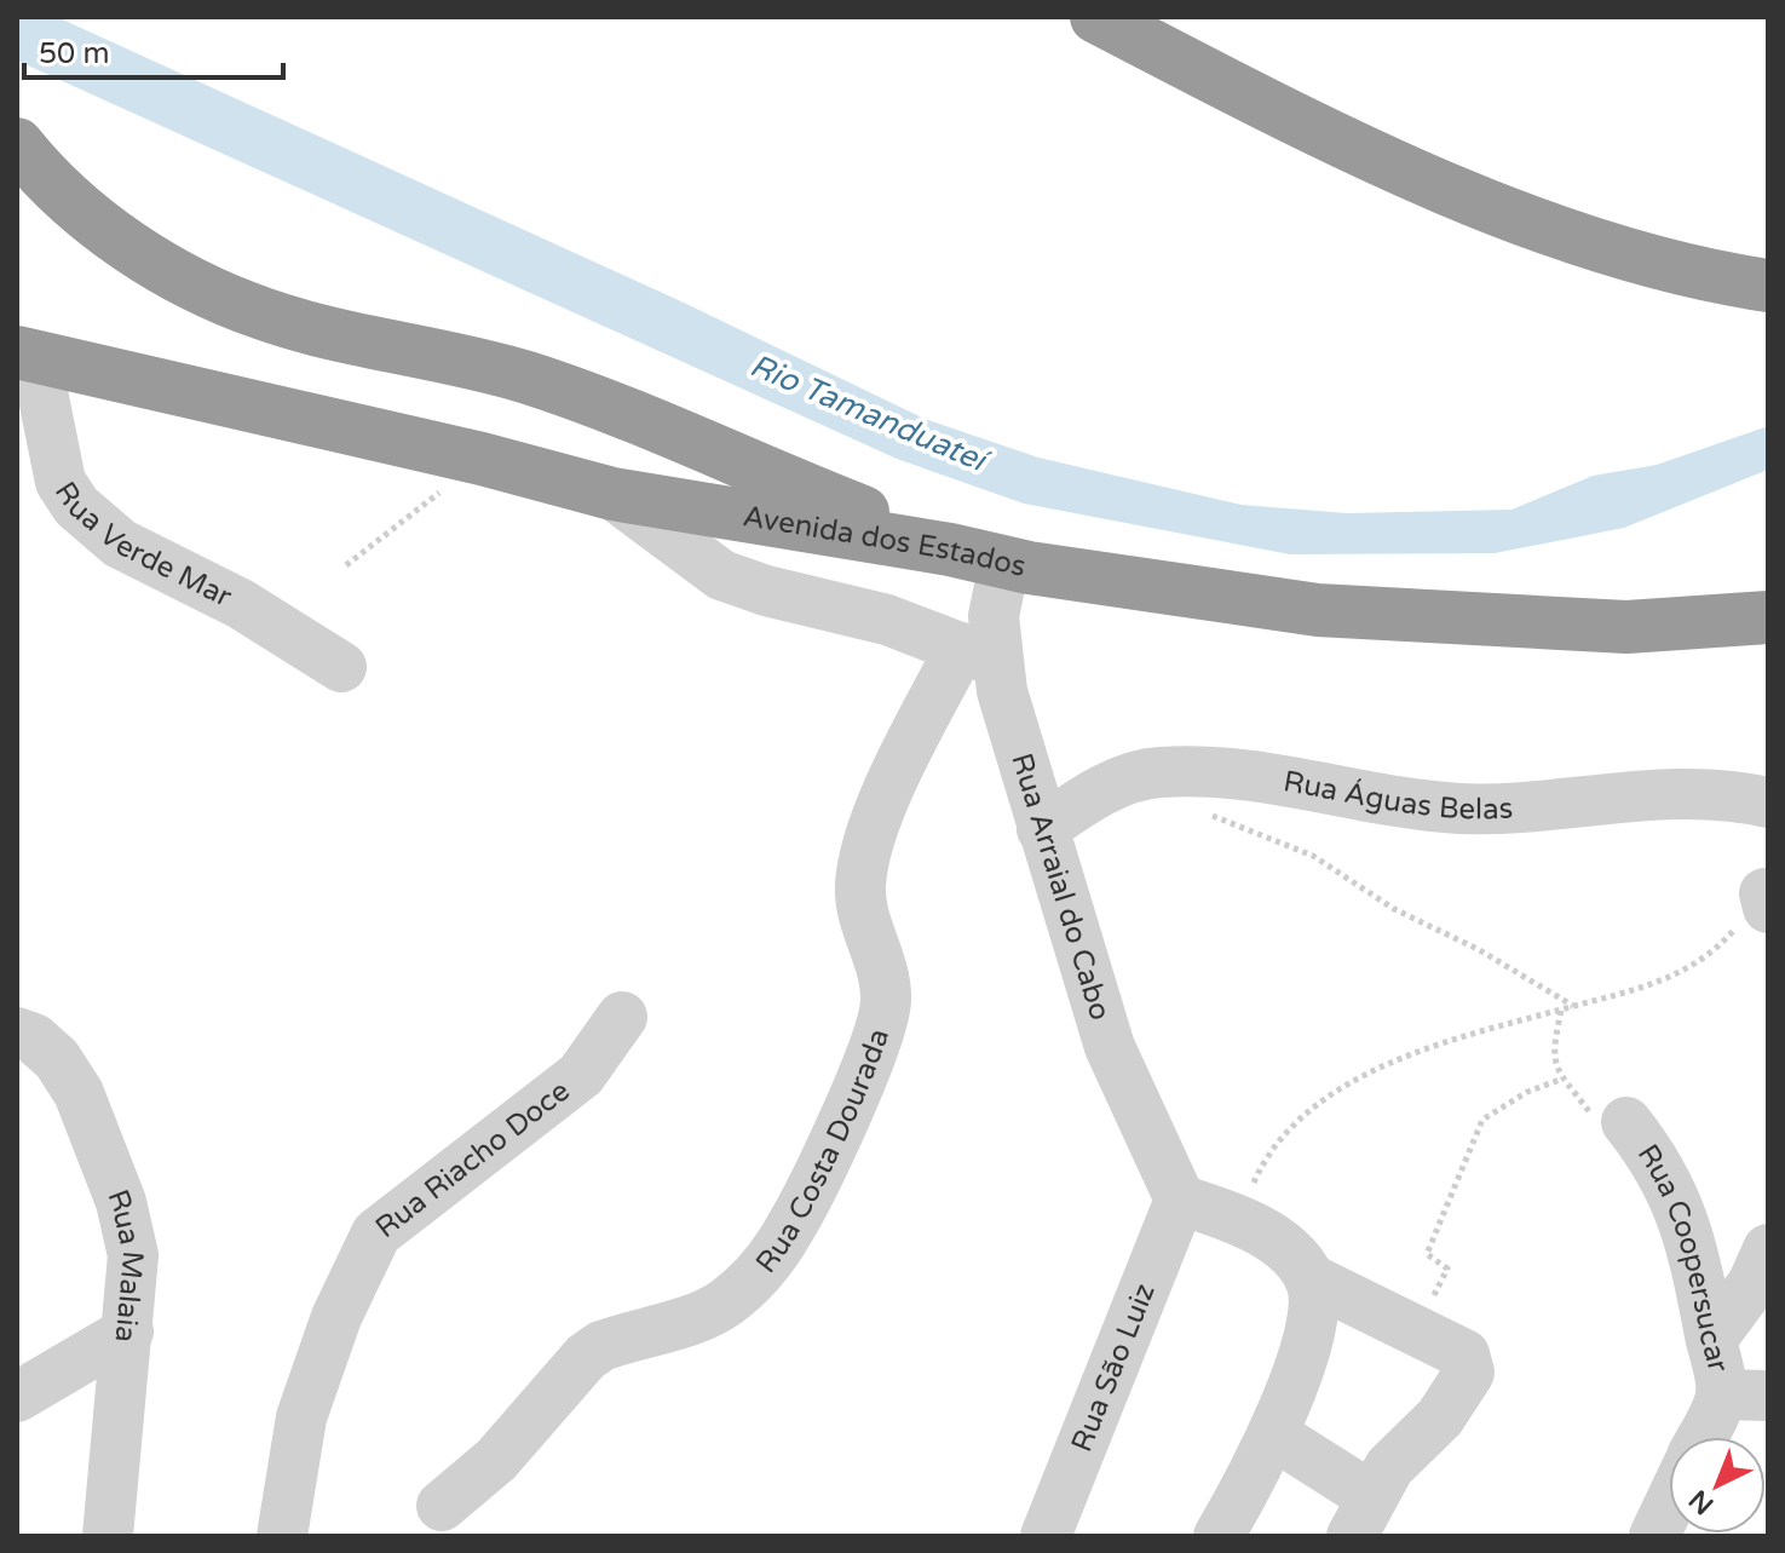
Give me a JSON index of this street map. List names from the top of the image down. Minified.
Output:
{"streets":{"highway":["Avenida dos Estados"],"street":["Rua Verde Mar","Rua Águas Belas","Rua Arraial do Cabo","Rua Costa Dourada","Rua Riacho Doce","Rua Coopersucar","Rua Malaia","Rua São Luiz"]},"crossings":[["Rua Verde Mar","Avenida dos Estados"],["Avenida dos Estados","Rua Arraial do Cabo"],["Rua Águas Belas","Rua Arraial do Cabo"],["Rua Arraial do Cabo","Rua Costa Dourada"],["Rua Arraial do Cabo","Rua São Luiz"]],"water":["Rio Tamanduateí"],"scale_bar":"50 m","north":"bottom left"}
